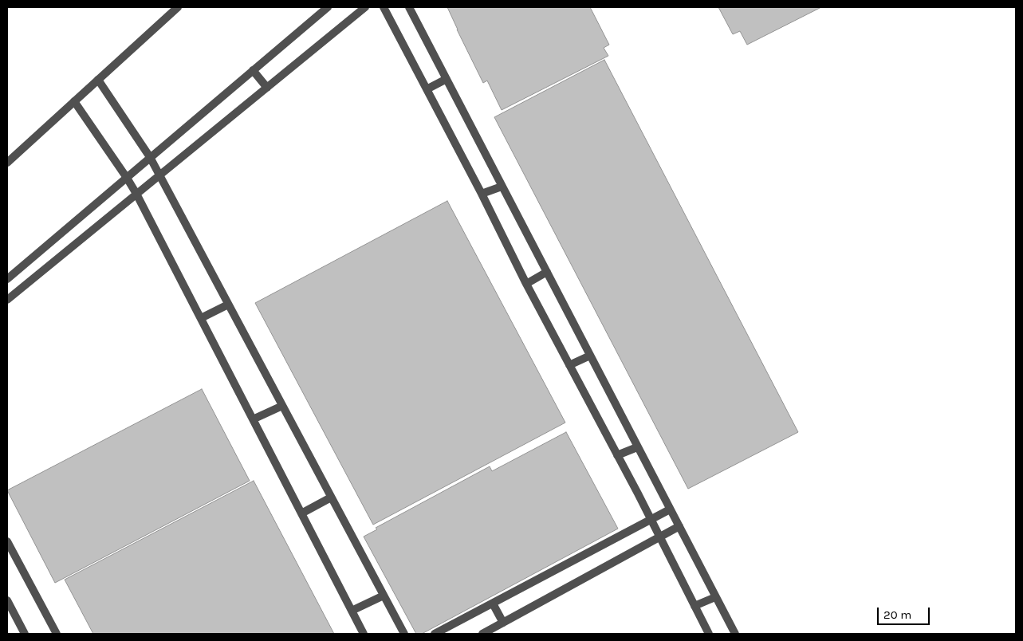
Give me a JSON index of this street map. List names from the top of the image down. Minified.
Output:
{"scale_bar":"20 m"}
